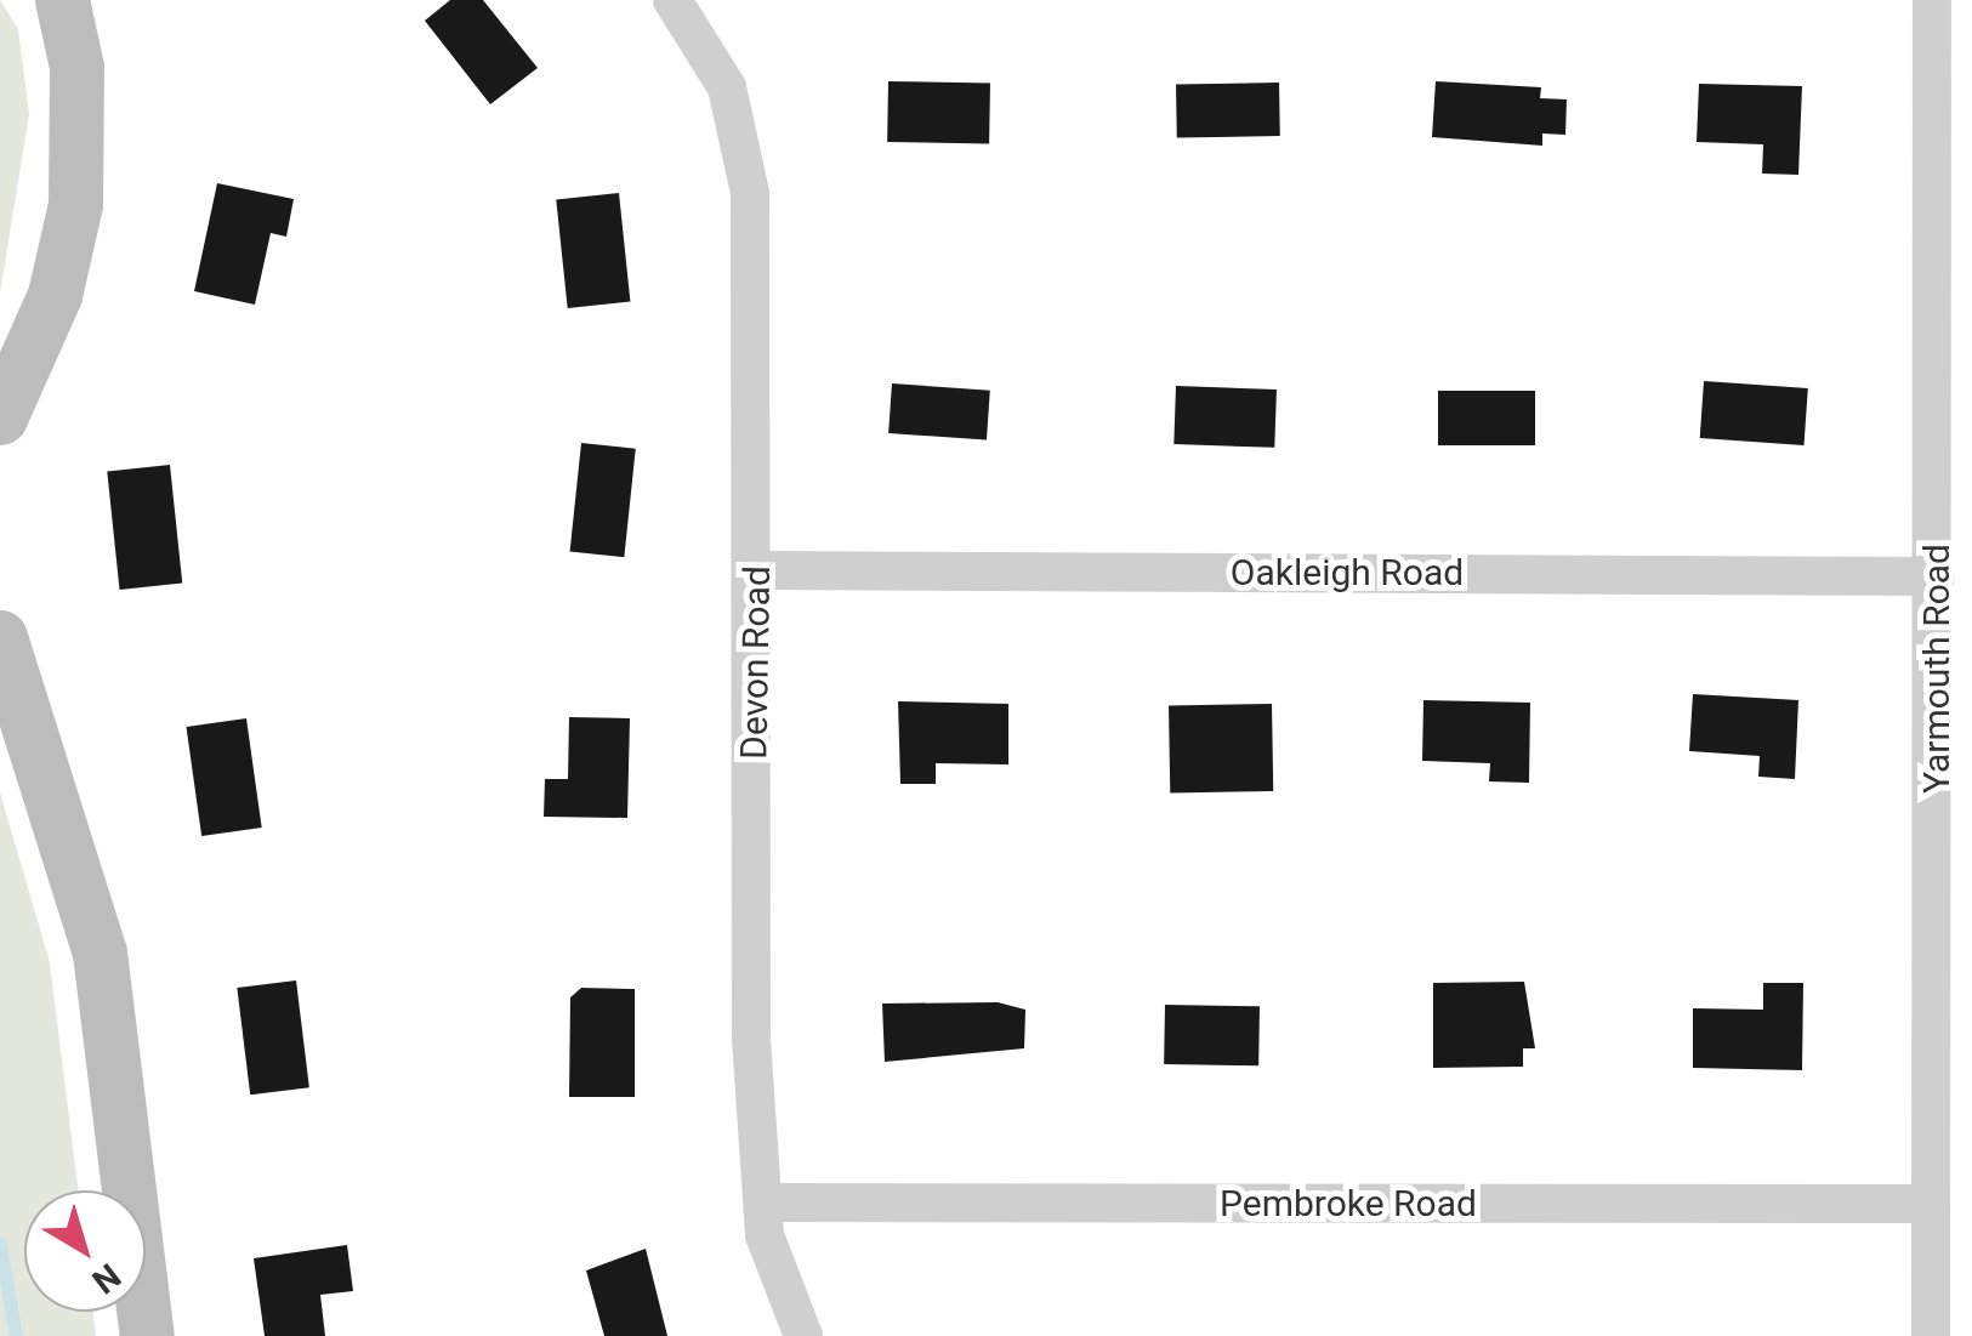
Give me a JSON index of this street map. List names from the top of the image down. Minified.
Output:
{"streets":{"street":["Oakleigh Road","Devon Road","Yarmouth Road","Pembroke Road"]},"crossings":[["Oakleigh Road","Devon Road"],["Oakleigh Road","Yarmouth Road"],["Devon Road","Pembroke Road"],["Yarmouth Road","Pembroke Road"]],"north":"bottom right"}
